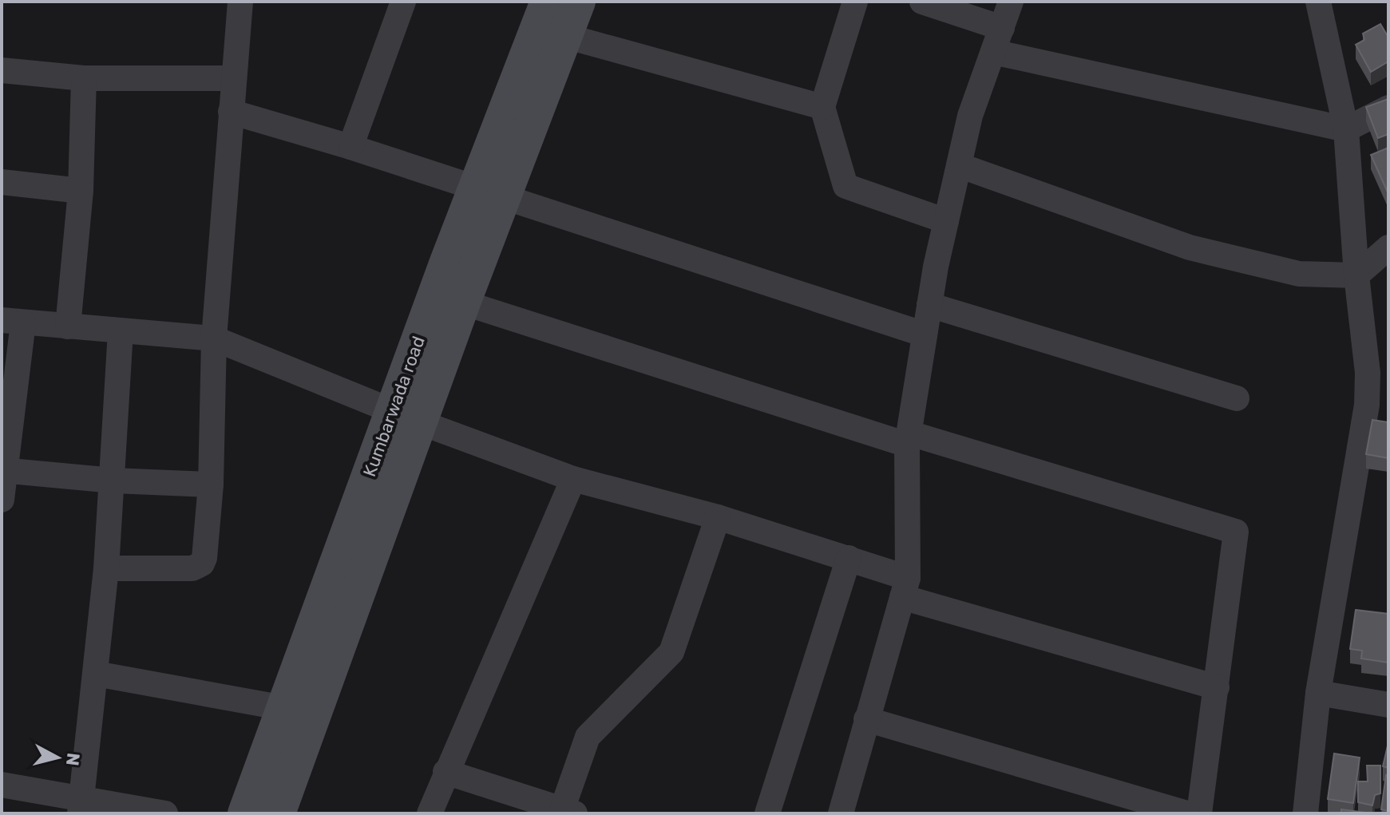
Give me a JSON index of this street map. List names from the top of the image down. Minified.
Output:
{"streets":{"street":["Kumbarwada road"]},"north":"right"}
